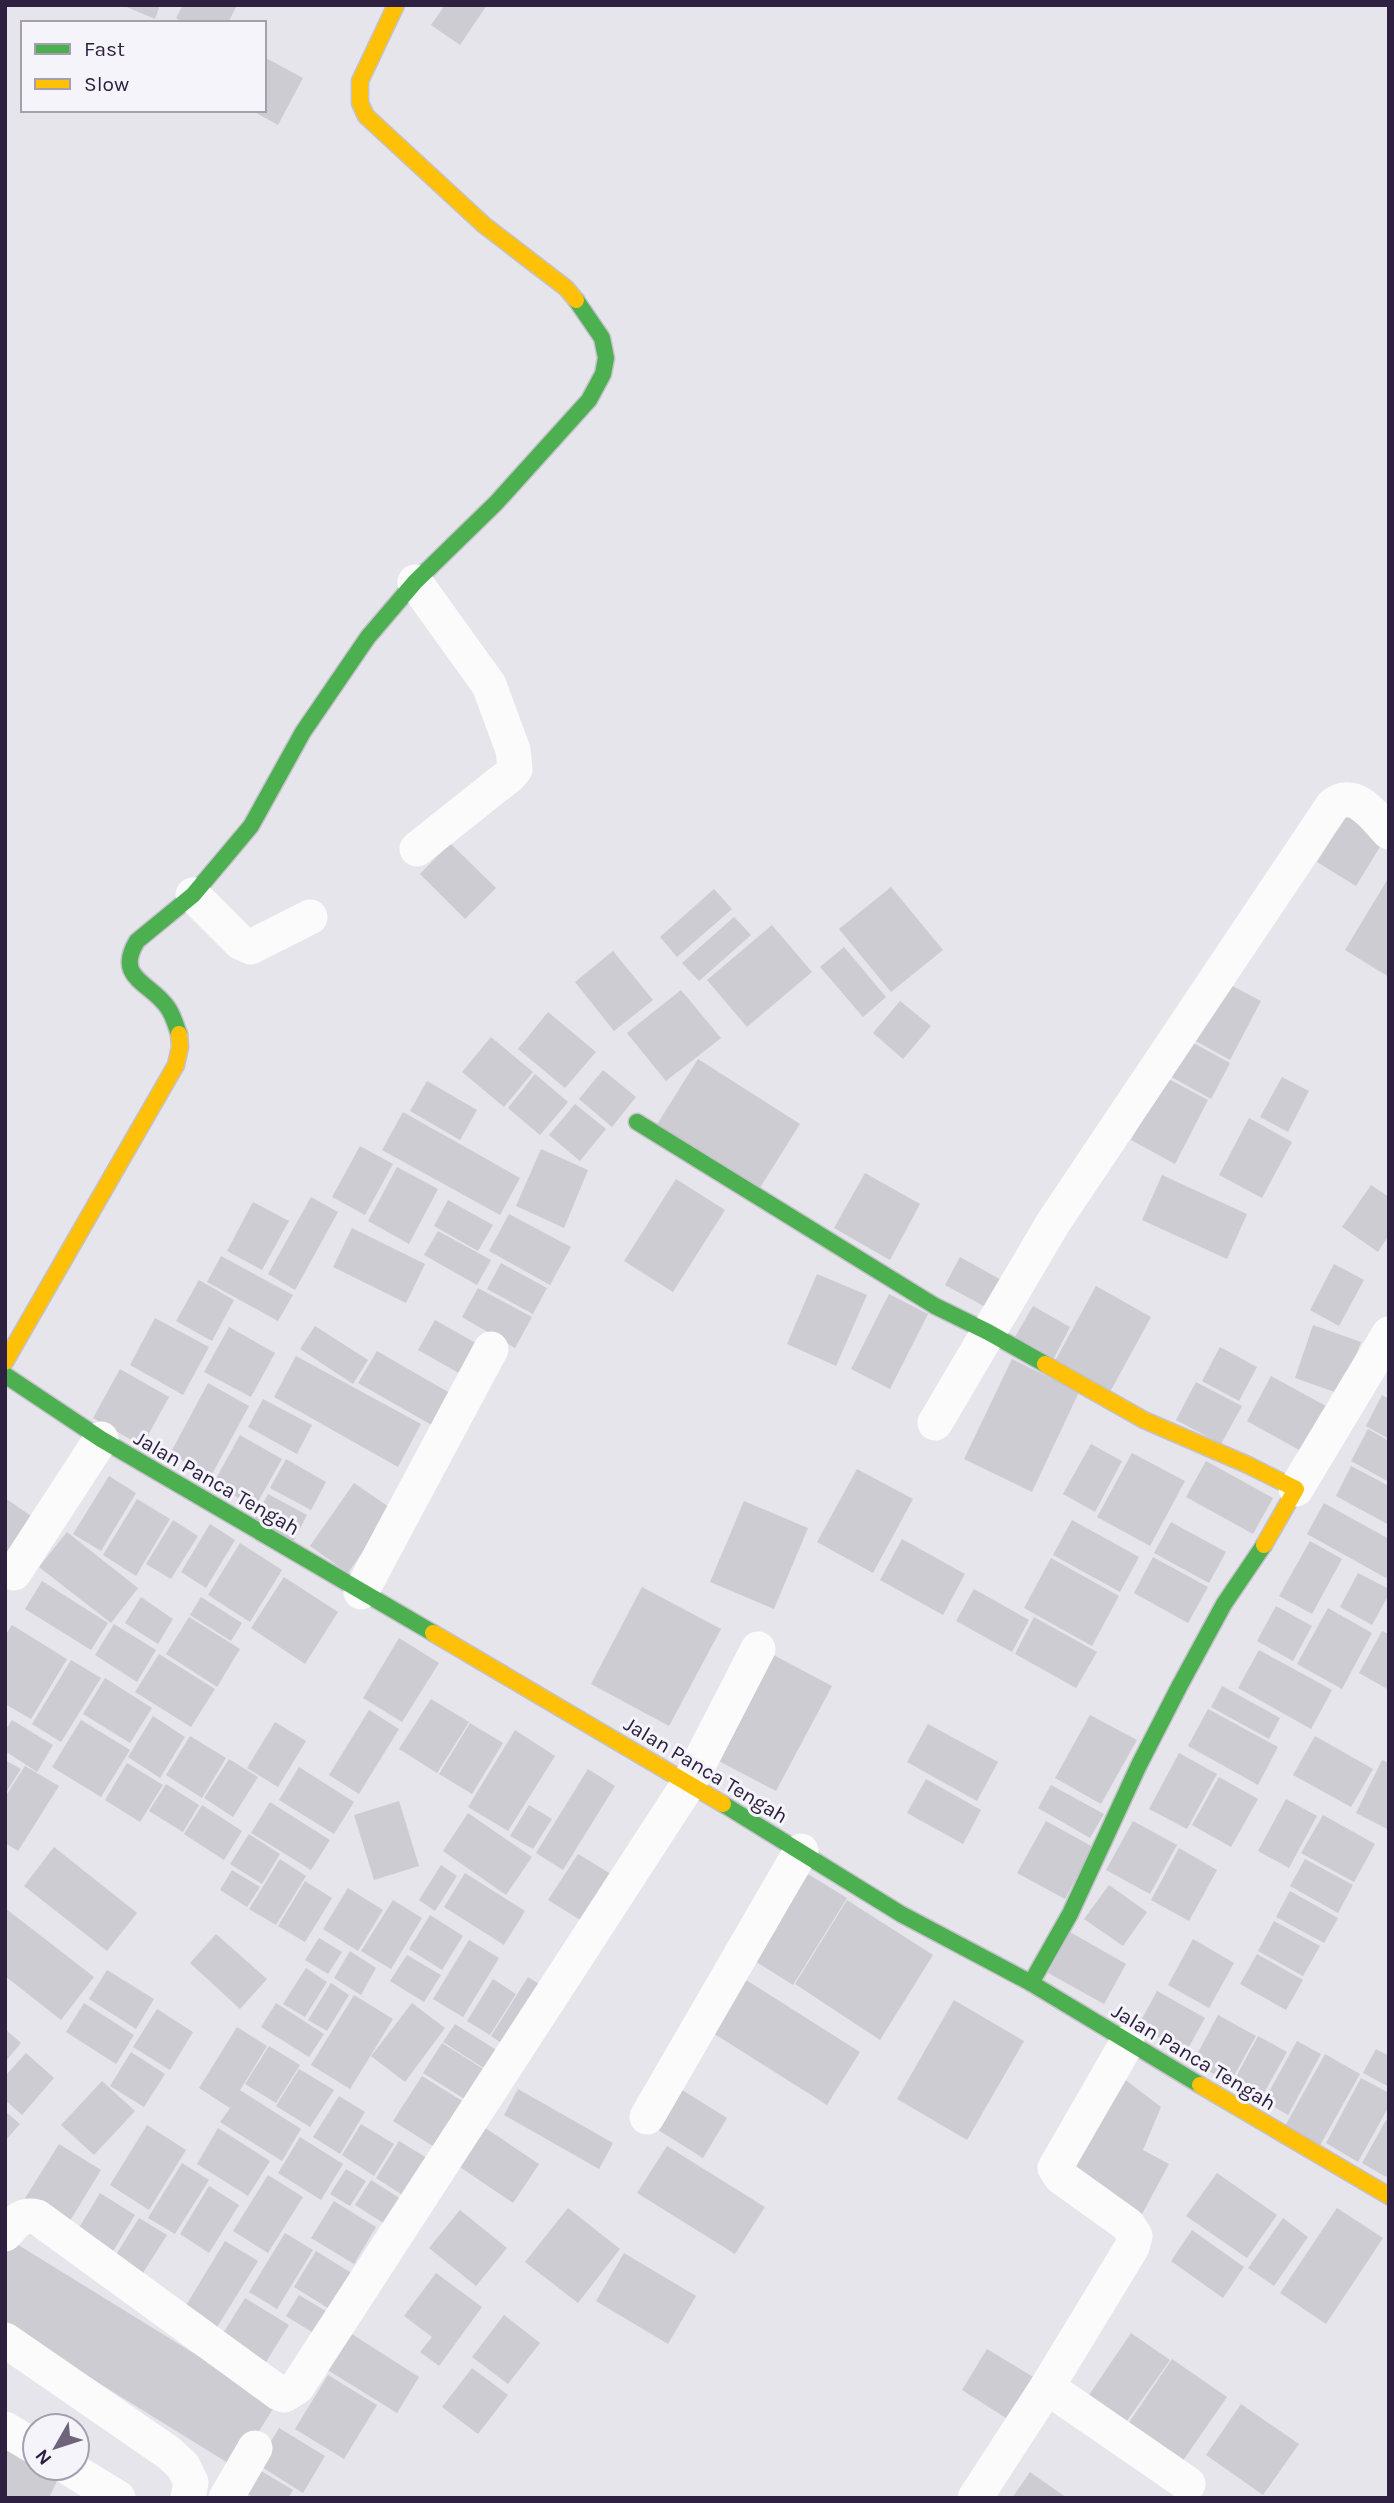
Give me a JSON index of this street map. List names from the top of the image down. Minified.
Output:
{"streets":{"street":["Jalan Panca Tengah"]},"legend":["Fast","Slow"],"north":"bottom left"}
